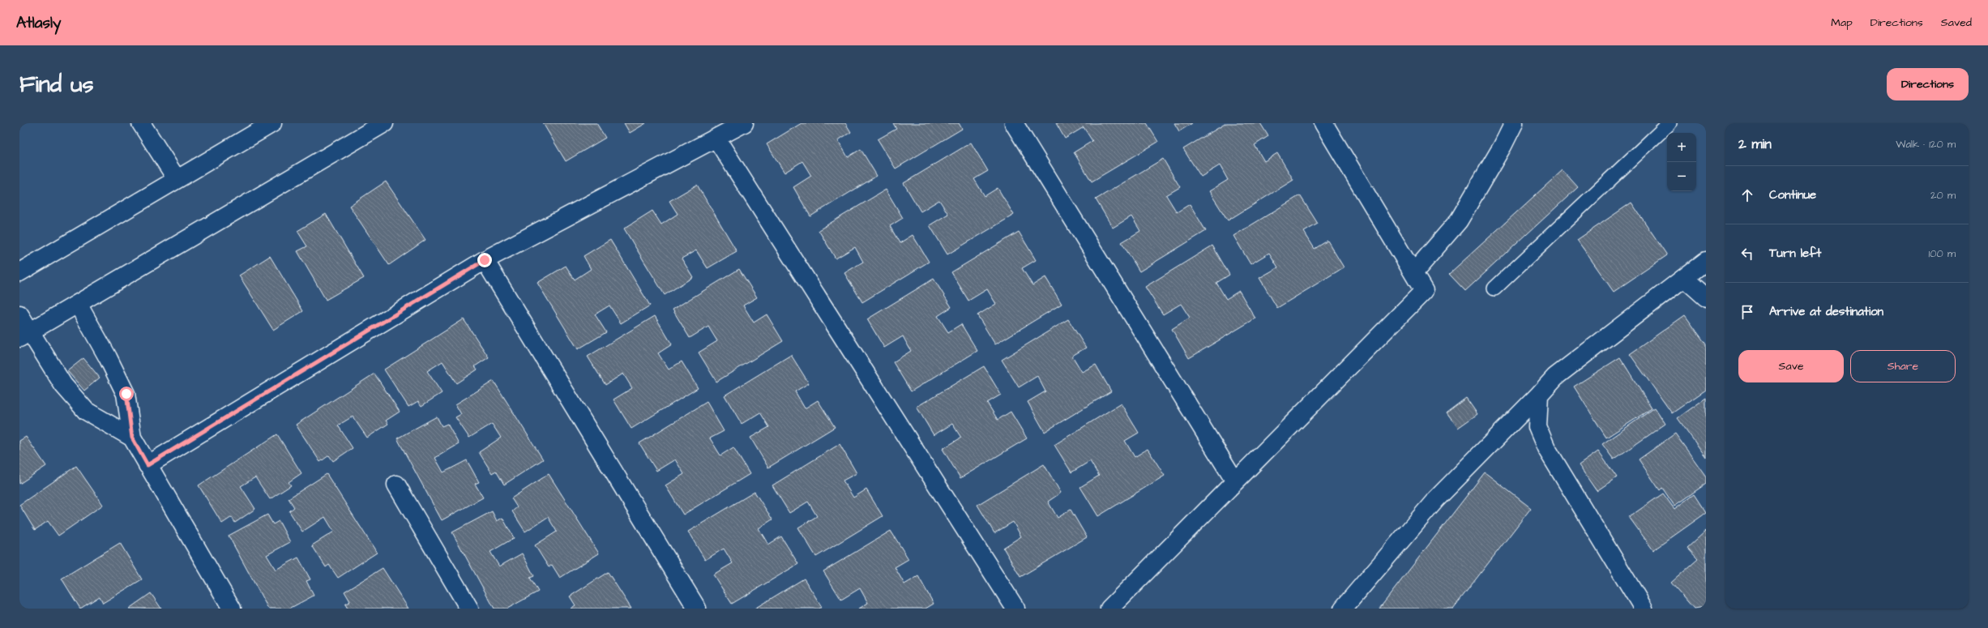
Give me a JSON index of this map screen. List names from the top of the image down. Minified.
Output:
{"page":{"header":"Atlasly","nav":["Map","Directions","Saved"],"buttons":["Directions",["Save","Share"]],"title":"Find us","heading":["2 min","Walk · 120 m"],"map_buttons":["+","−"],"list":[["Continue","20 m"],["Turn left","100 m"],"Arrive at destination"]}}
